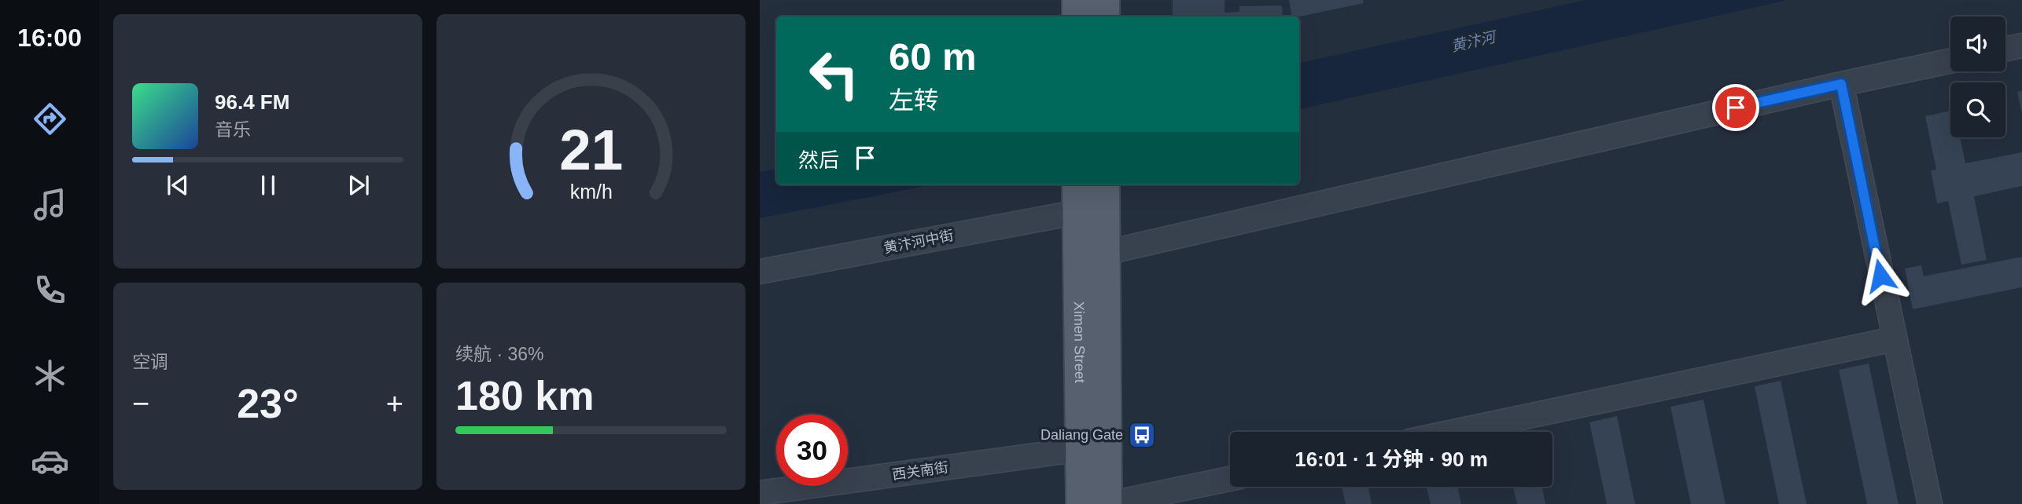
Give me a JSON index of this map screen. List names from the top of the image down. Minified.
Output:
{"streets":{"main road":["Ximen Street"],"street":["黄汴河中街","西关南街"]},"crossings":[["黄汴河中街","Ximen Street"],["Ximen Street","西关南街"]],"water":["黄汴河"],"places":{"bus stop":["Daliang Gate"]},"page":{"tabs":"16:00","turn":["60 m","左转"],"song":["96.4 FM","音乐"],"then":"然后","tile":["空调",["续航 · 36%","180 km"]],"heat":["−","23°","+"],"limit":"30","trip":"16:01 · 1 分钟 · 90 m","gauge":["21","km/h"]}}
